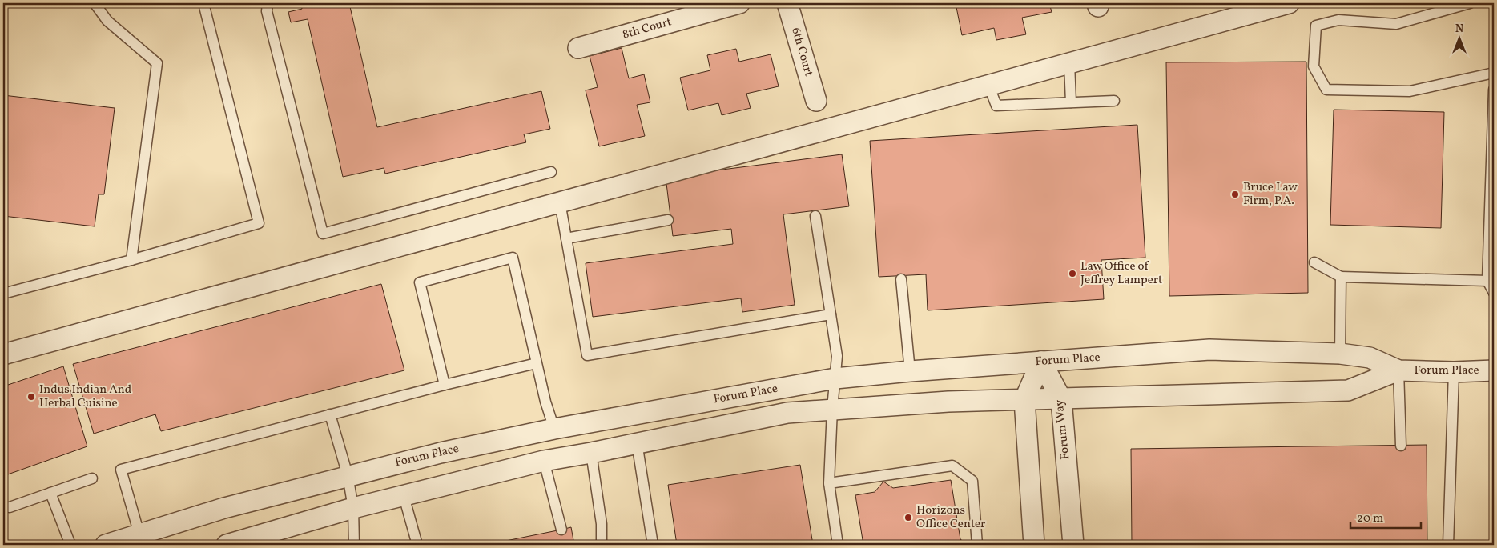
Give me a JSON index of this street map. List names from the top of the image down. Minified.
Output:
{"streets":{"street":["8th Court","6th Court","Forum Place","Forum Way"]},"crossings":[["Forum Place","Forum Way"]],"places":["Bruce Law Firm, P.A.","Law Office of Jeffrey Lampert","Indus Indian And Herbal Cuisine","Horizons Office Center"],"scale_bar":"20 m","north":"top"}
